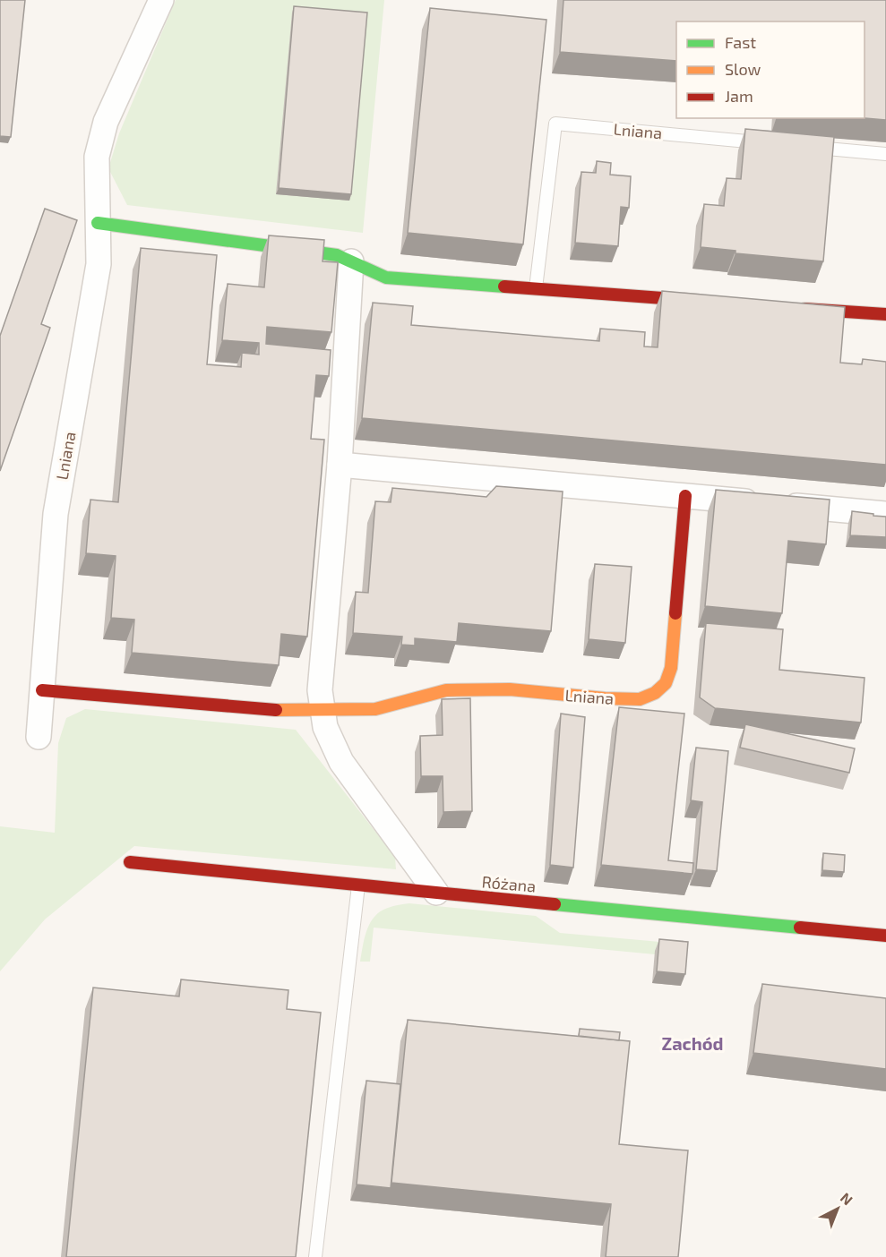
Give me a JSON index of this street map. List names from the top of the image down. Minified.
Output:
{"streets":{"street":["Lniana","Różana"]},"districts":["Zachód"],"legend":["Fast","Slow","Jam"],"north":"top right"}
